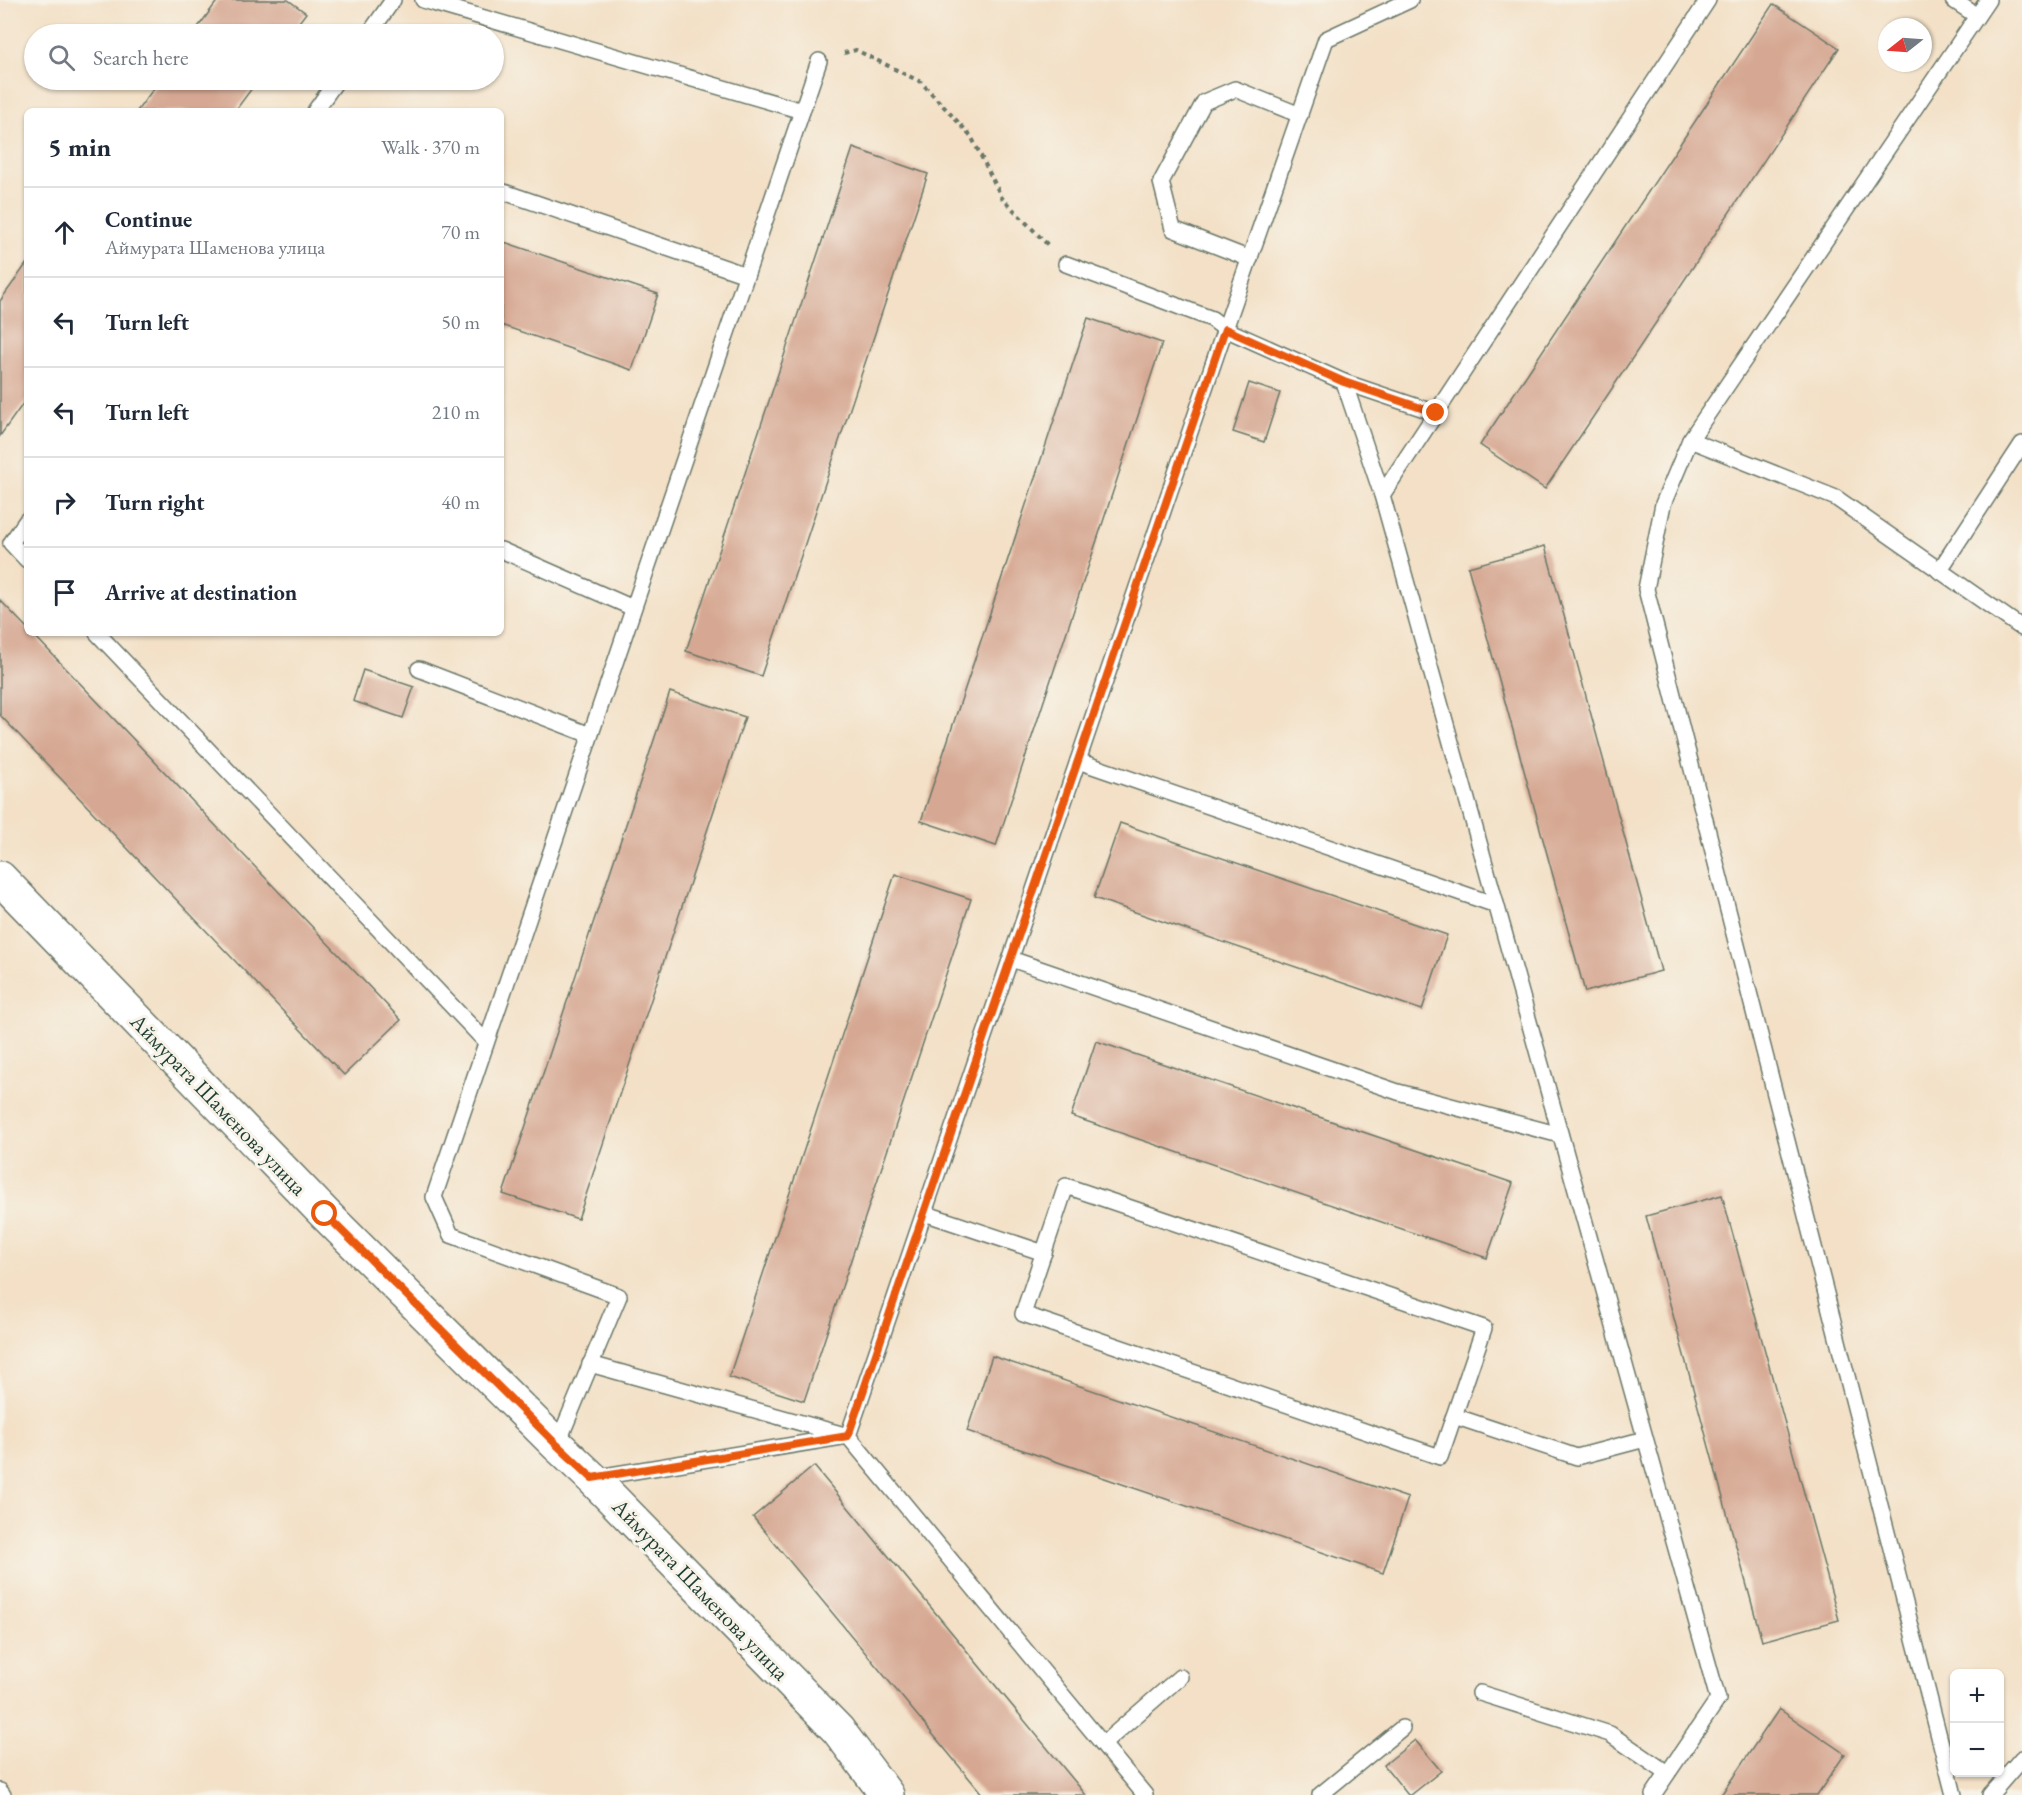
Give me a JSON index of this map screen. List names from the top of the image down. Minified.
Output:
{"streets":{"street":["Аймурата Шаменова улица"]},"north":"left","page":{"search":"Search here","heading":["5 min","Walk · 370 m"],"list":[["Continue","Аймурата Шаменова улица","70 m"],["Turn left","50 m"],["Turn left","210 m"],["Turn right","40 m"],"Arrive at destination"],"map_buttons":["+","−"]}}
